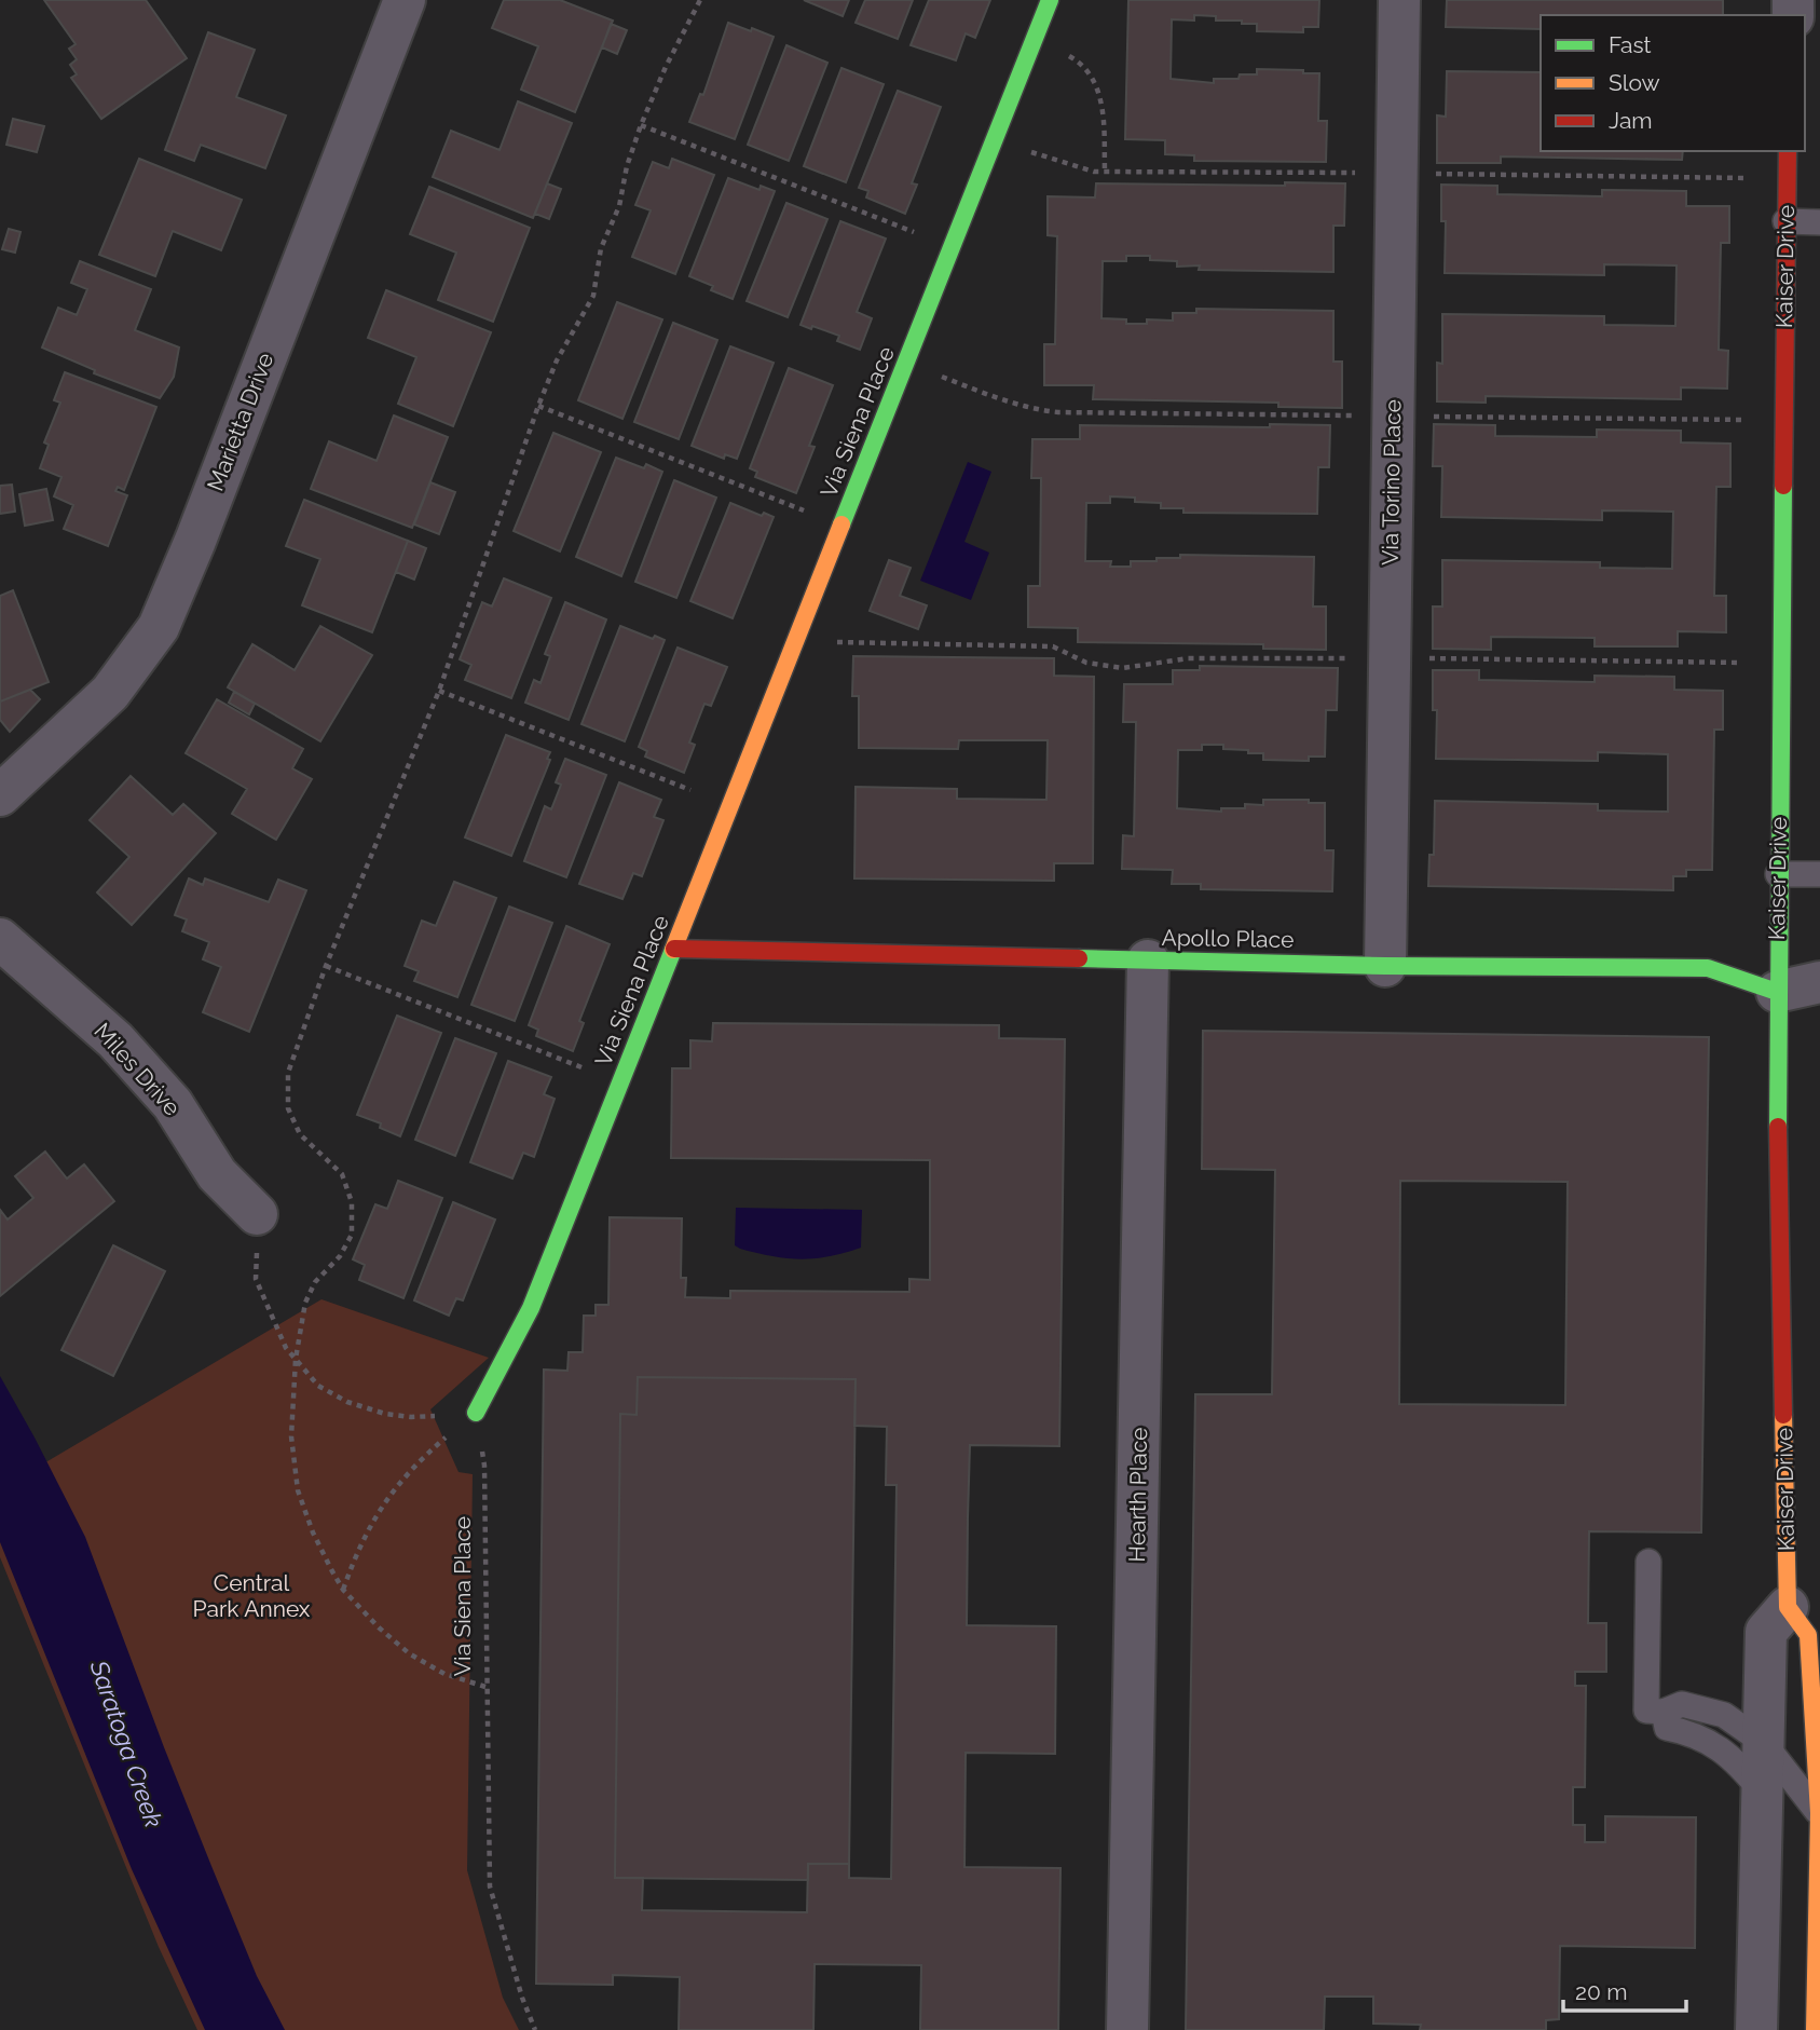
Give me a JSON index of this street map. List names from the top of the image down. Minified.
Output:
{"streets":{"street":["Kaiser Drive","Marietta Drive","Via Siena Place","Via Torino Place","Apollo Place","Miles Drive","Hearth Place"]},"crossings":[["Kaiser Drive","Apollo Place"],["Via Siena Place","Apollo Place"],["Via Torino Place","Apollo Place"],["Apollo Place","Hearth Place"]],"water":["Saratoga Creek"],"parks":["Central Park Annex"],"legend":["Fast","Slow","Jam"],"scale_bar":"20 m"}
